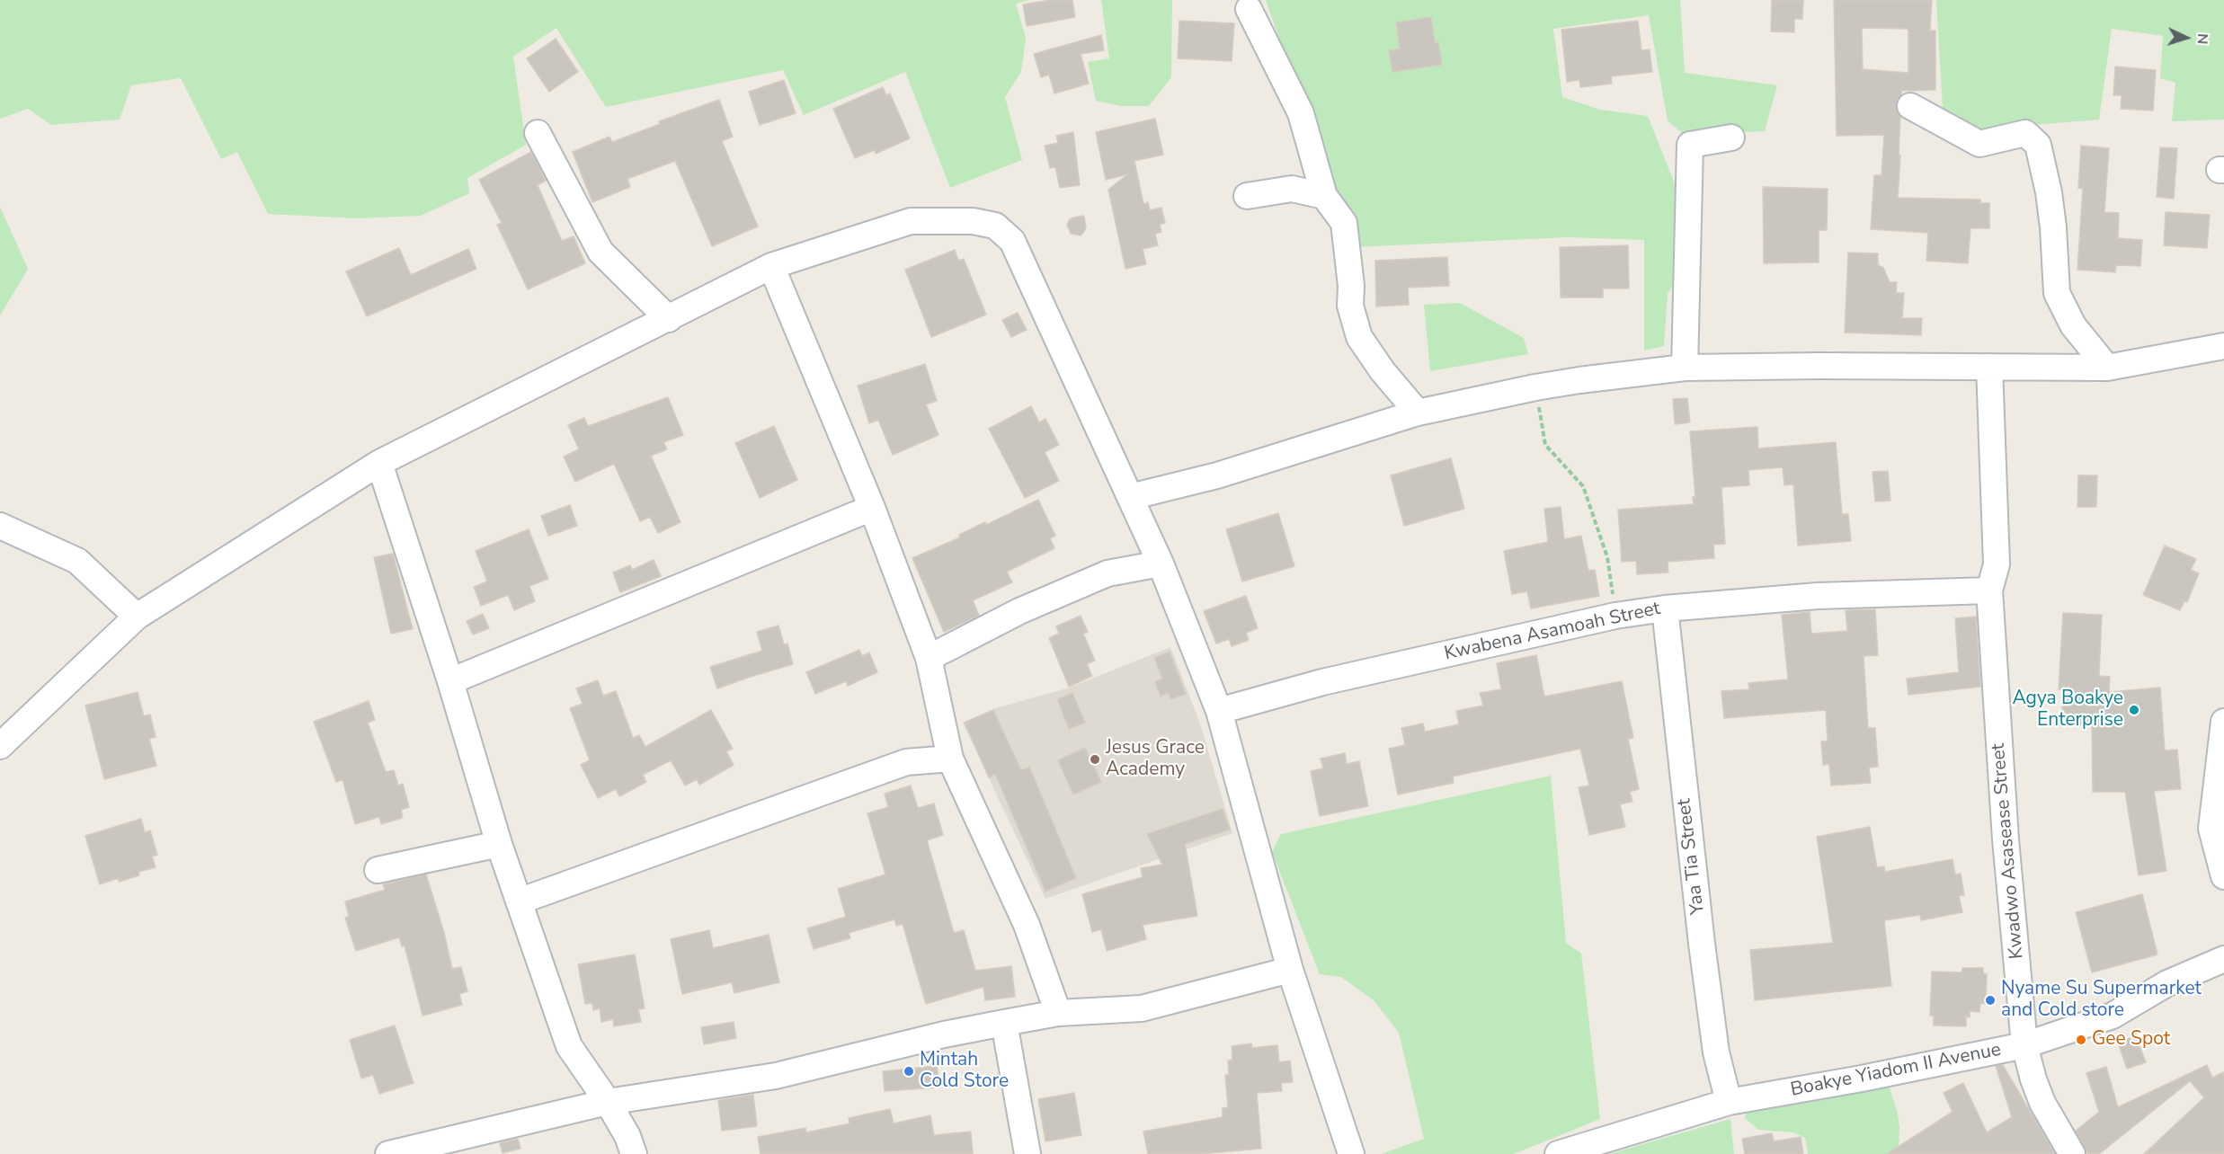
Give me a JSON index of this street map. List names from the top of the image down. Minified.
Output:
{"streets":{"street":["Kwabena Asamoah Street","Kwadwo Asasease Street","Yaa Tia Street","Boakye Yiadom II Avenue"]},"crossings":[["Kwabena Asamoah Street","Kwadwo Asasease Street"],["Kwabena Asamoah Street","Yaa Tia Street"],["Kwadwo Asasease Street","Boakye Yiadom II Avenue"],["Yaa Tia Street","Boakye Yiadom II Avenue"]],"places":["Agya Boakye Enterprise","Jesus Grace Academy","Nyame Su Supermarket and Cold store","Gee Spot","Mintah Cold Store"],"north":"right"}
